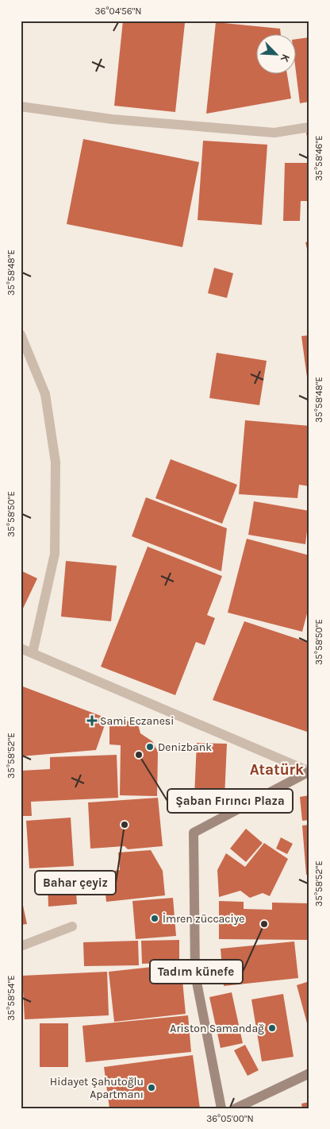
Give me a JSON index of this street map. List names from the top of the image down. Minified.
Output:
{"districts":["Atatürk"],"places":{"health":["Sami Eczanesi"],"other":["Denizbank","Şaban Fırıncı Plaza","Bahar çeyiz","İmren züccaciye","Tadım künefe","Ariston Samandağ","Hidayet Şahutoğlu Apartmanı"]},"north":"bottom right","coordinates":["36°04'56\"N","35°58'46\"E","35°58'48\"E","35°58'50\"E","35°58'52\"E","35°58'54\"E","36°05'00\"N"]}
